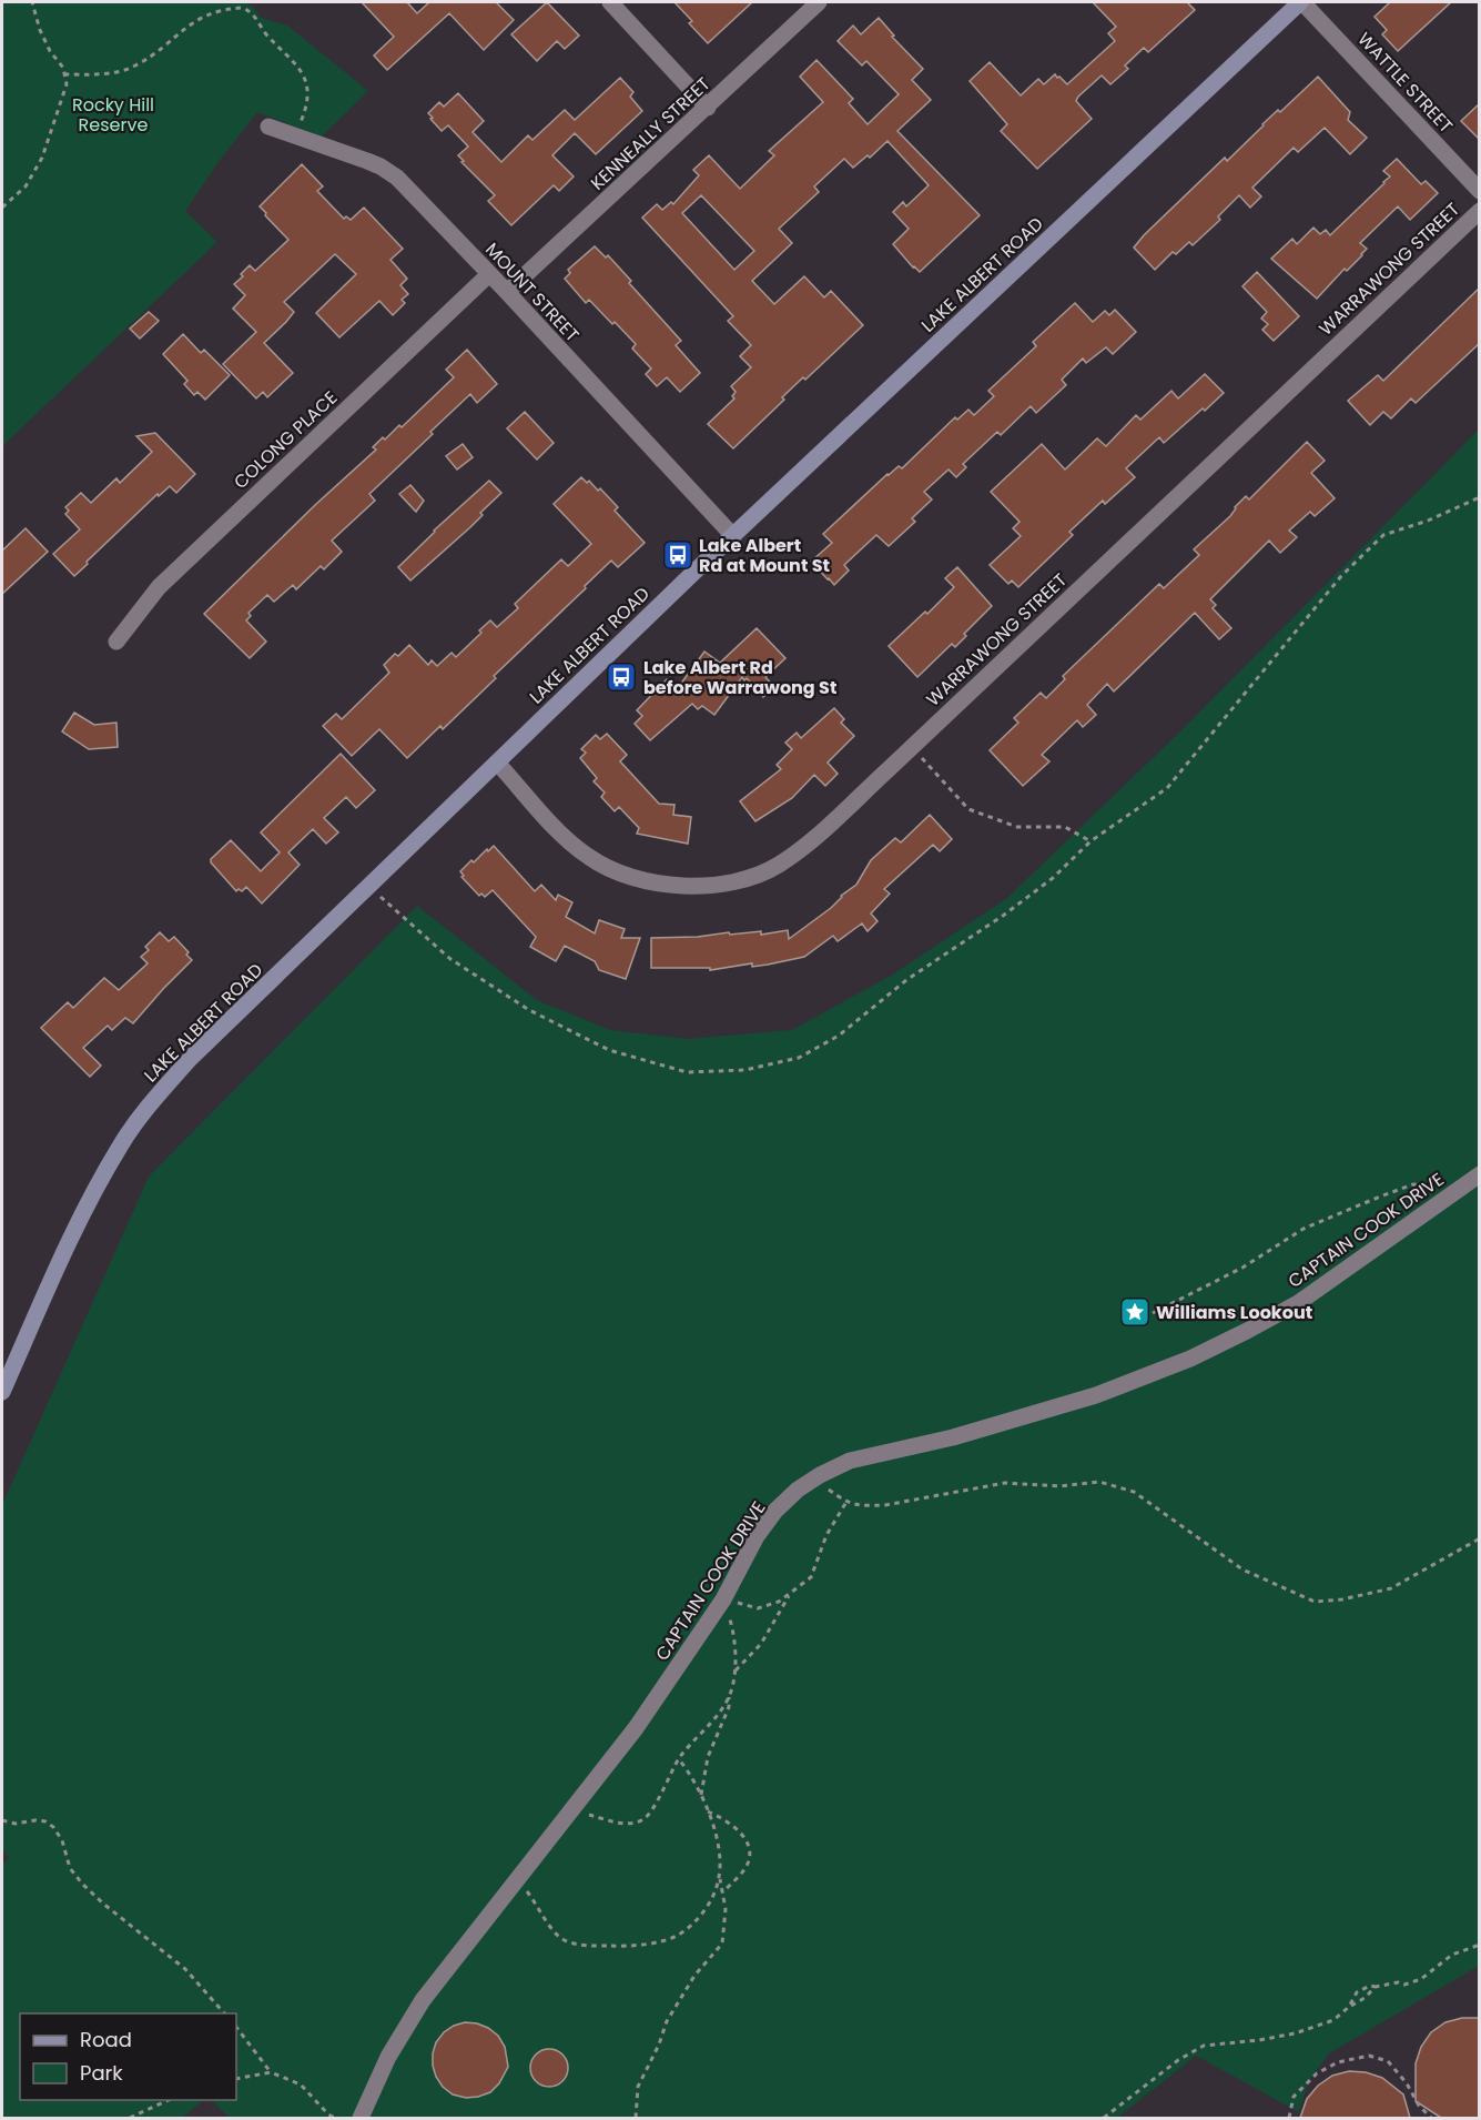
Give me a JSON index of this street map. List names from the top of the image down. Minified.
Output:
{"streets":{"main road":["LAKE ALBERT ROAD"],"street":["WATTLE STREET","KENNEALLY STREET","WARRAWONG STREET","MOUNT STREET","COLONG PLACE","CAPTAIN COOK DRIVE"]},"crossings":[["WATTLE STREET","LAKE ALBERT ROAD"],["KENNEALLY STREET","MOUNT STREET"],["WARRAWONG STREET","LAKE ALBERT ROAD"],["LAKE ALBERT ROAD","MOUNT STREET"],["MOUNT STREET","COLONG PLACE"]],"parks":["Rocky Hill Reserve"],"places":{"bus stop":["Lake Albert Rd at Mount St","Lake Albert Rd before Warrawong St"],"place":["Williams Lookout"]},"legend":["Road","Park"]}
